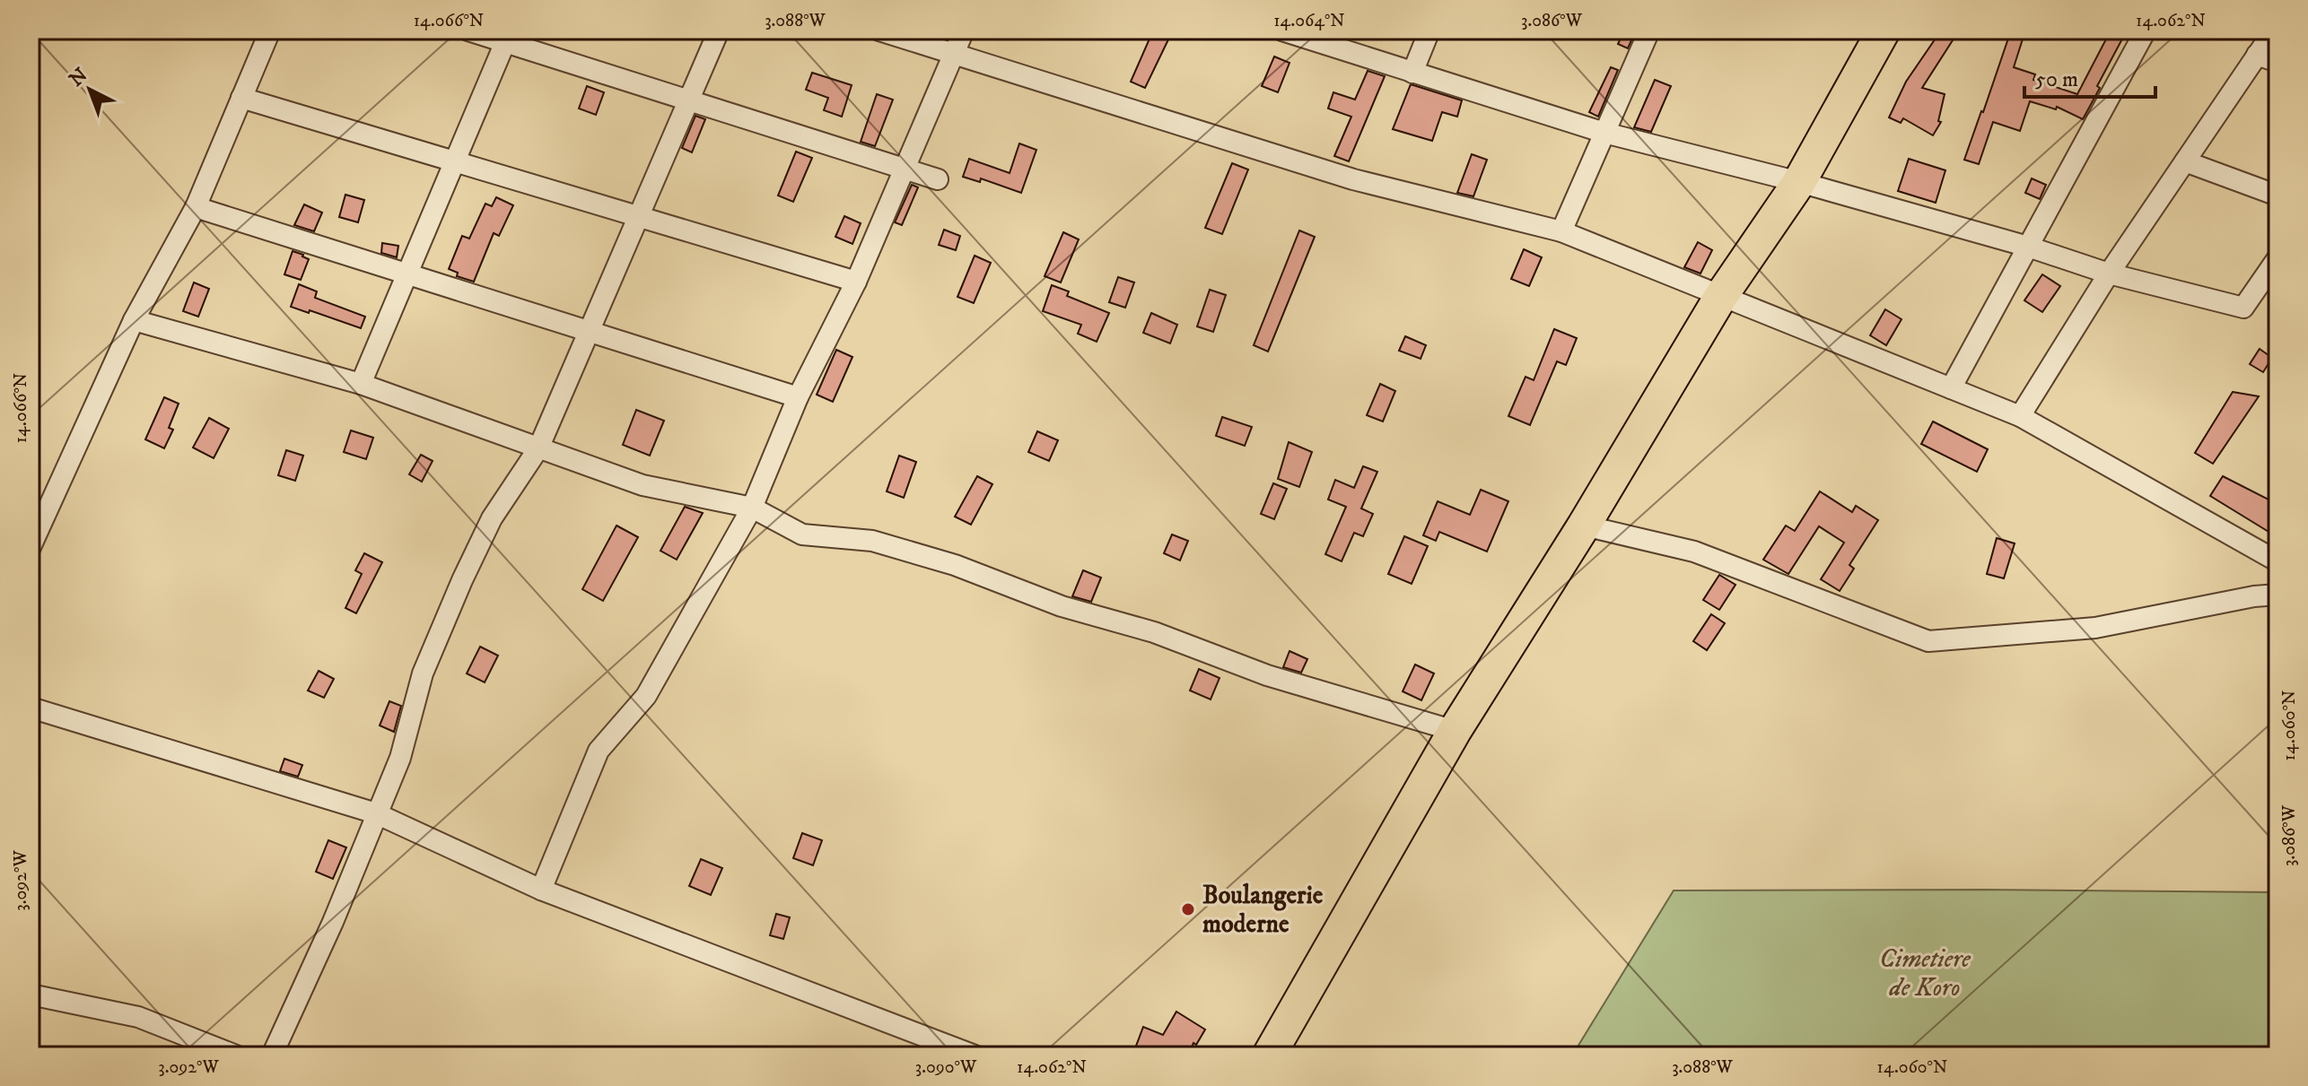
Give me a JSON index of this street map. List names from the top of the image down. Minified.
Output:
{"parks":["Cimetiere de Koro"],"places":["Boulangerie moderne"],"scale_bar":"50 m","north":"top left","coordinates":["14.066°N","3.088°W","14.064°N","3.086°W","14.062°N","14.060°N","3.092°W","3.090°W"]}
